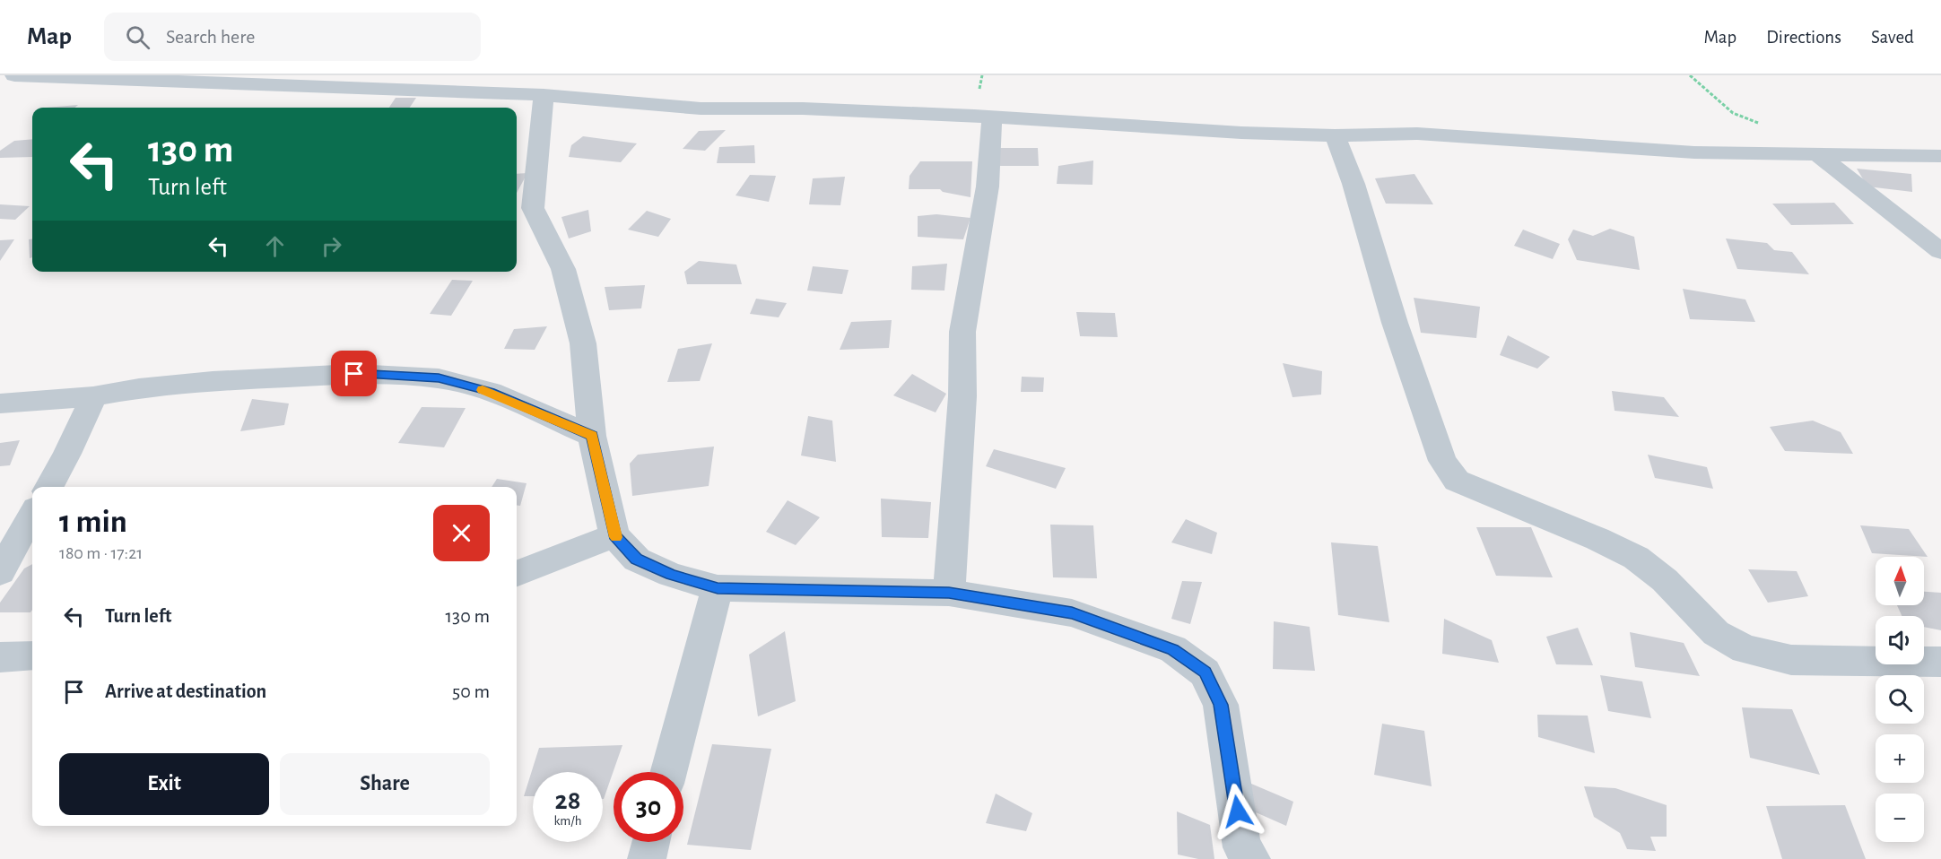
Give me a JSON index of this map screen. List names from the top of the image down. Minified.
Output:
{"north":"top","page":{"header":"Map","search":"Search here","nav":["Map","Directions","Saved"],"turn":["130 m","Turn left"],"heading":["1 min","180 m · 17:21"],"map_buttons":["+","−"],"list":[{"name":"Turn left","value":"130 m"},{"name":"Arrive at destination","value":"50 m"}],"buttons":["Exit","Share"],"speed":"28 km/h","limit":"30"}}
